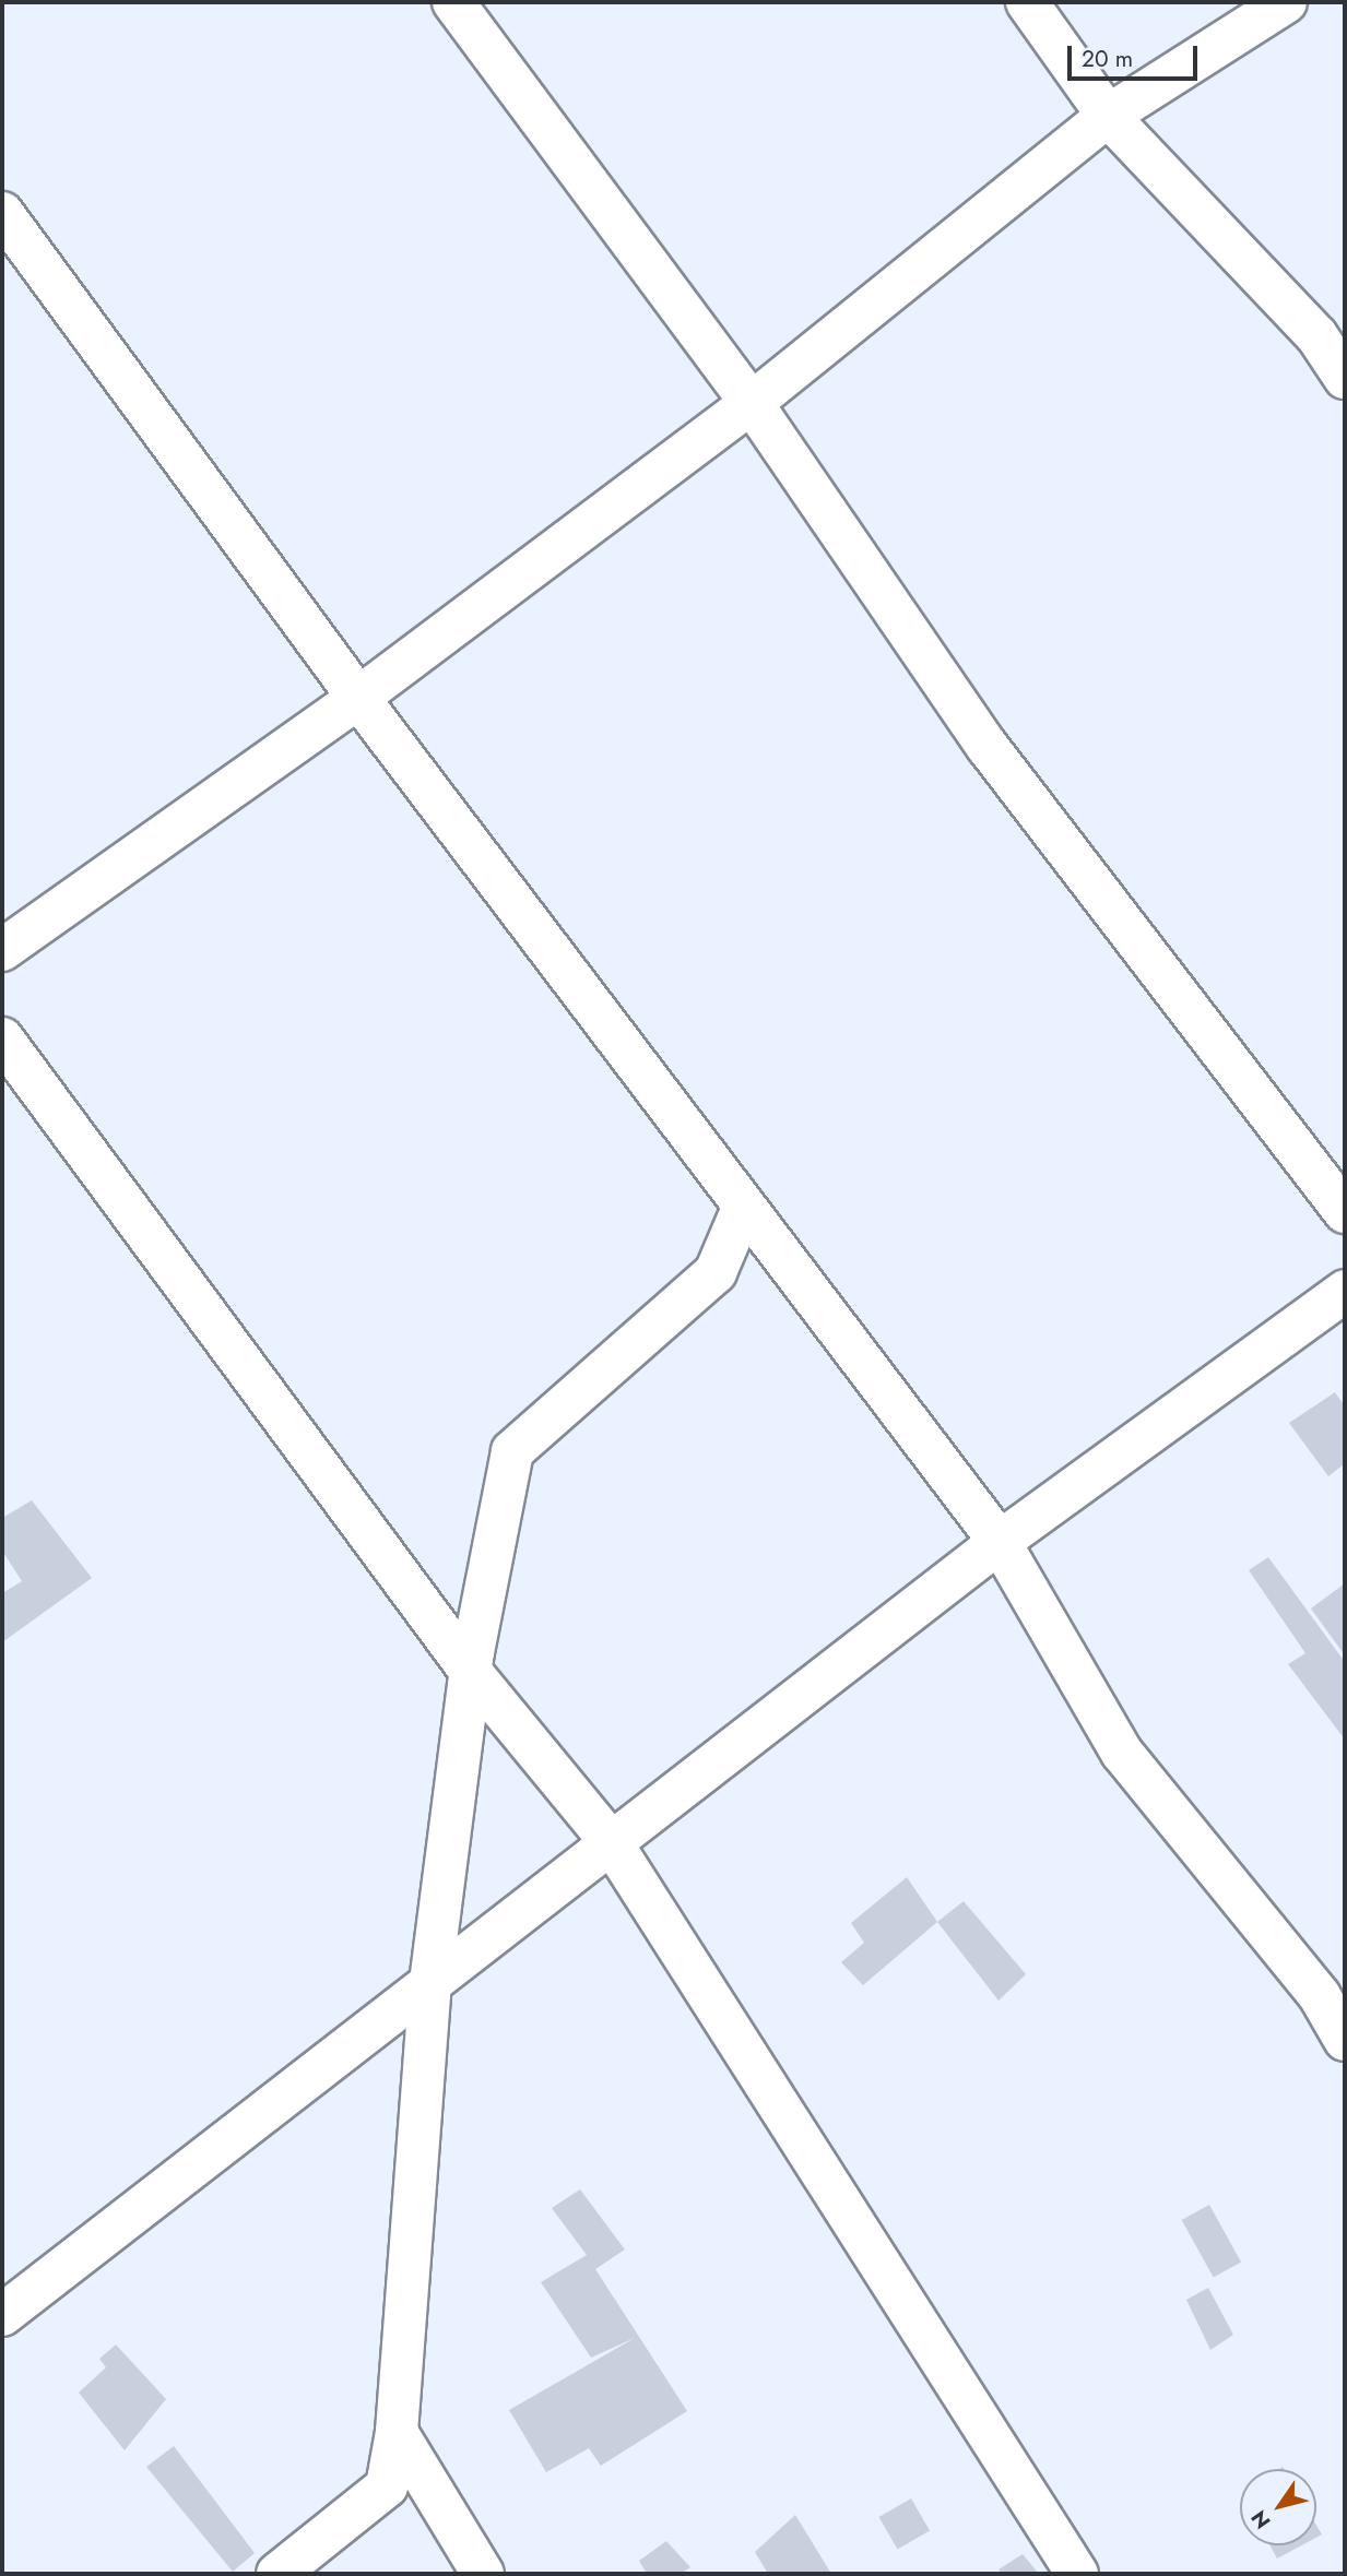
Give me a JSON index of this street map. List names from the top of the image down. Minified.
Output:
{"scale_bar":"20 m","north":"bottom left"}
